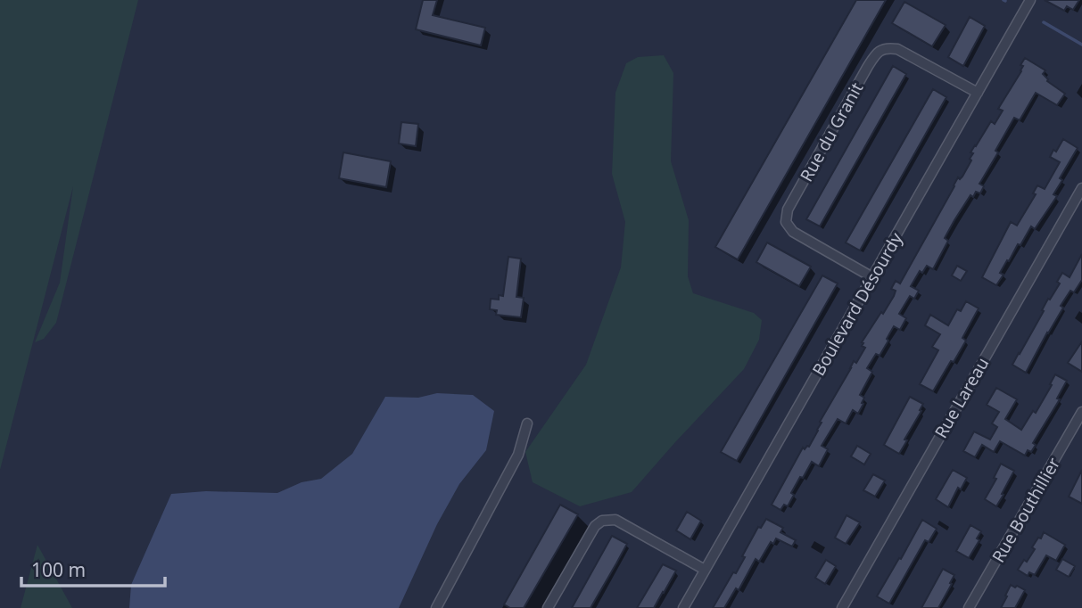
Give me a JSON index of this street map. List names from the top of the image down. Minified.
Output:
{"streets":{"street":["Rue du Granit","Boulevard Désourdy","Rue Lareau","Rue Bouthillier"]},"crossings":[["Rue du Granit","Boulevard Désourdy"]],"scale_bar":"100 m"}
